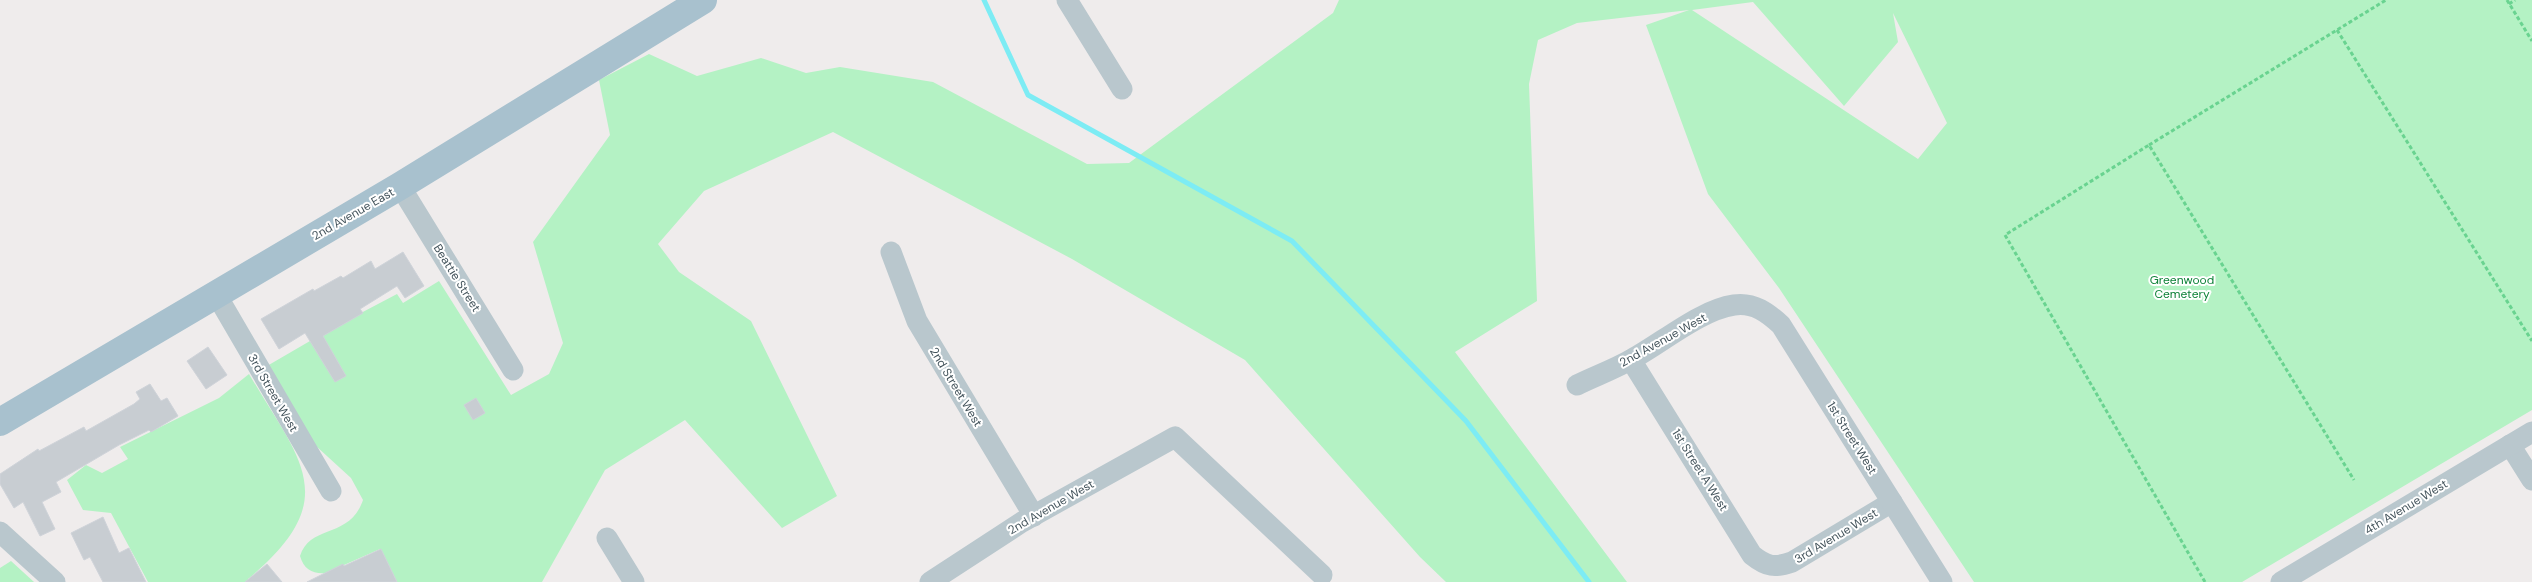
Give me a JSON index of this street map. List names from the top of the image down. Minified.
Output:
{"streets":{"main road":["2nd Avenue East"],"street":["Beattie Street","2nd Avenue West","2nd Street West","3rd Street West","1st Street West","1st Street A West","4th Avenue West","3rd Avenue West"]},"crossings":[["2nd Avenue East","Beattie Street"],["2nd Avenue East","3rd Street West"],["2nd Avenue West","2nd Street West"],["2nd Avenue West","1st Street West"],["2nd Avenue West","1st Street A West"],["1st Street West","3rd Avenue West"],["1st Street A West","3rd Avenue West"]],"parks":["Greenwood Cemetery"]}
